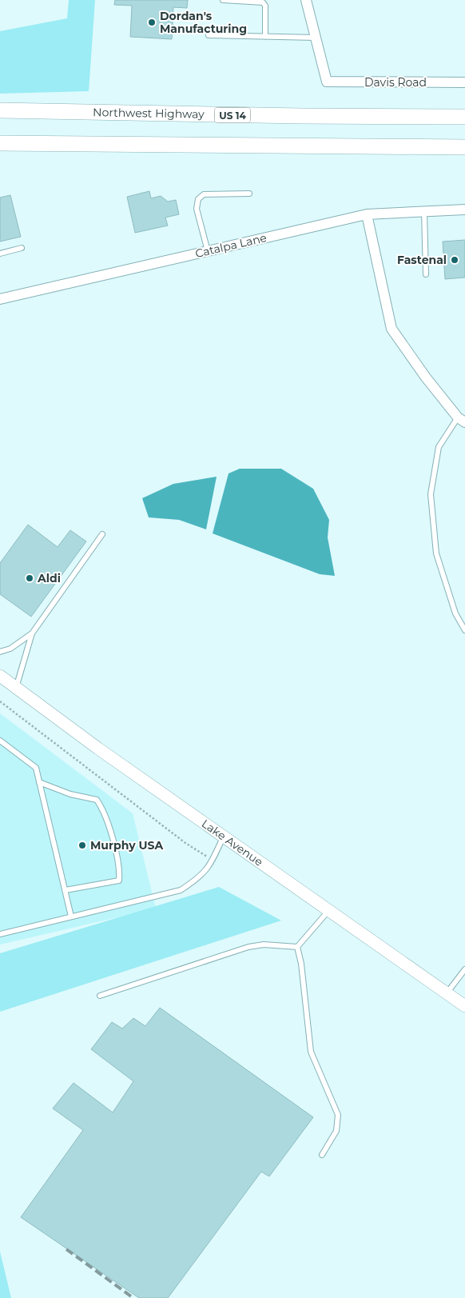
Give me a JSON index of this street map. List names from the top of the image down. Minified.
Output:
{"streets":{"main road":["Northwest Highway","US 14"],"street":["Davis Road","Catalpa Lane","Lake Avenue"]},"places":["Dordan's Manufacturing","Fastenal","Aldi","Murphy USA"]}
